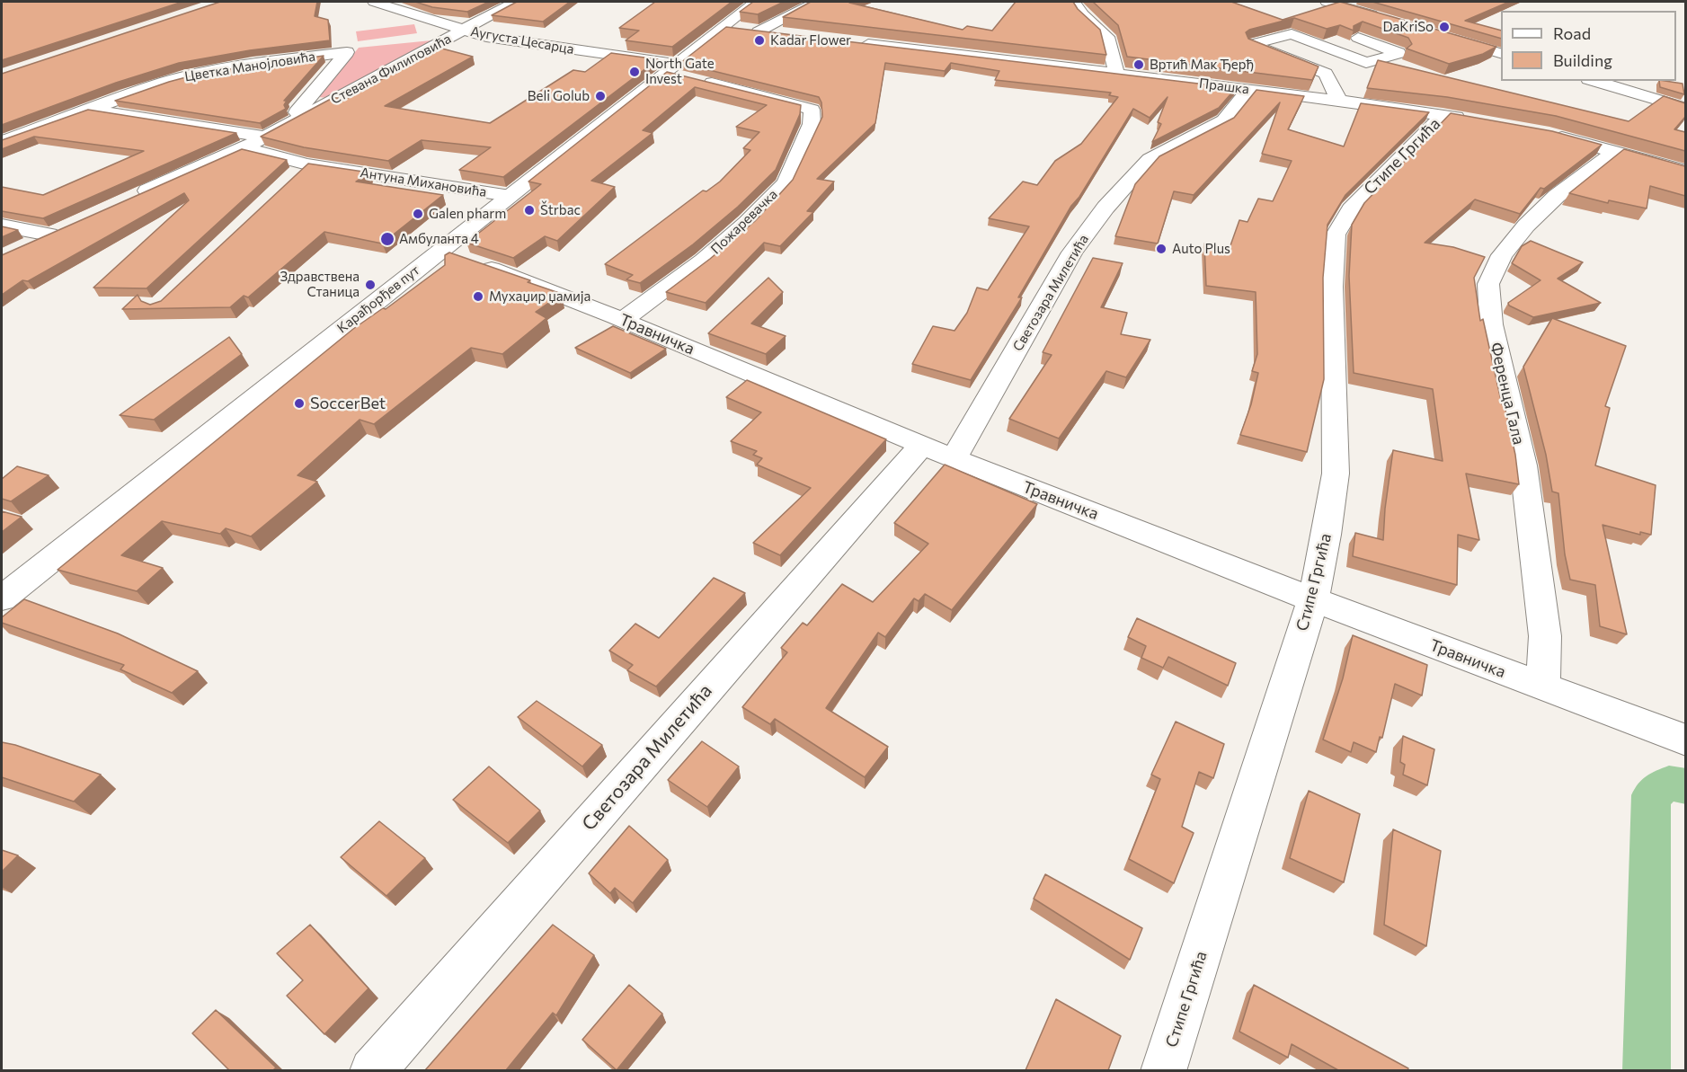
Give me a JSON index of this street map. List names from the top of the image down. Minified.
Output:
{"streets":{"street":["Аугуста Цесарца","Цветка Манојловића","Стевана Филиповића","Прашка","Стипе Гргића","Антуна Михановића","Пожаревачка","Светозара Милетића","Карађорђев пут","Травничка","Ференца Гала"]},"crossings":[["Аугуста Цесарца","Стевана Филиповића"],["Аугуста Цесарца","Пожаревачка"],["Аугуста Цесарца","Карађорђев пут"],["Цветка Манојловића","Стевана Филиповића"],["Стевана Филиповића","Антуна Михановића"],["Прашка","Стипе Гргића"],["Прашка","Светозара Милетића"],["Стипе Гргића","Травничка"],["Антуна Михановића","Карађорђев пут"],["Пожаревачка","Карађорђев пут"],["Пожаревачка","Травничка"],["Светозара Милетића","Травничка"],["Карађорђев пут","Травничка"],["Травничка","Ференца Гала"]],"places":["DaKriSo","Kadar Flower","Вртић Мак Ђерђ","North Gate Invest","Beli Golub","Štrbac","Galen pharm","Амбуланта 4","Auto Plus","Здравствена Станица","Мухаџир џамија","SoccerBet"],"legend":["Road","Building"]}
